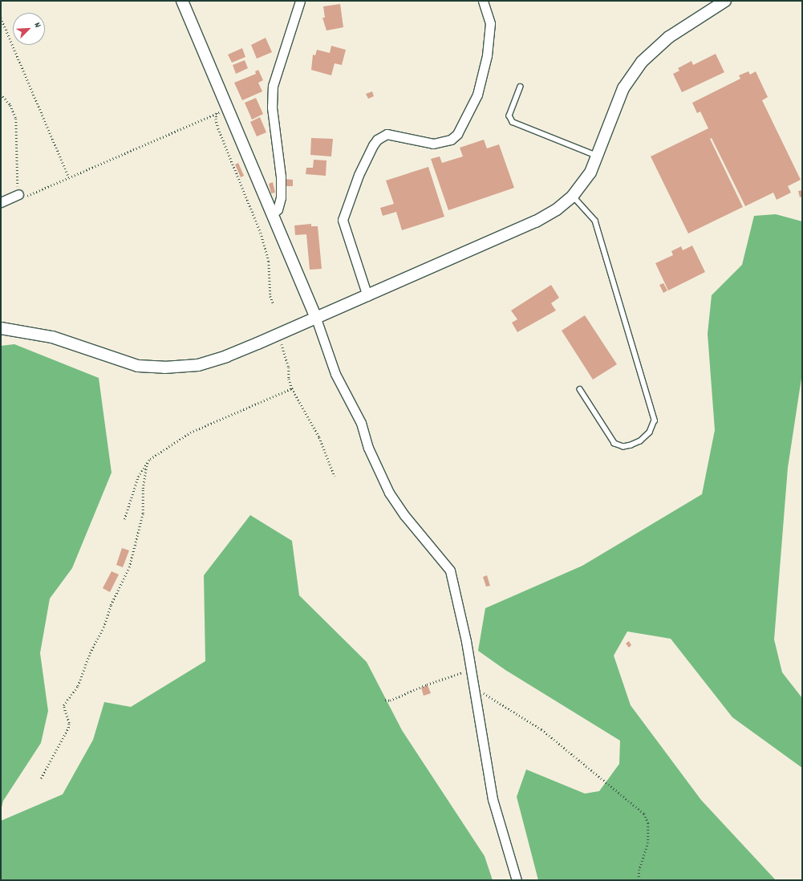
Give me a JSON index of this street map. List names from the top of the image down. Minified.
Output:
{"north":"top right"}
